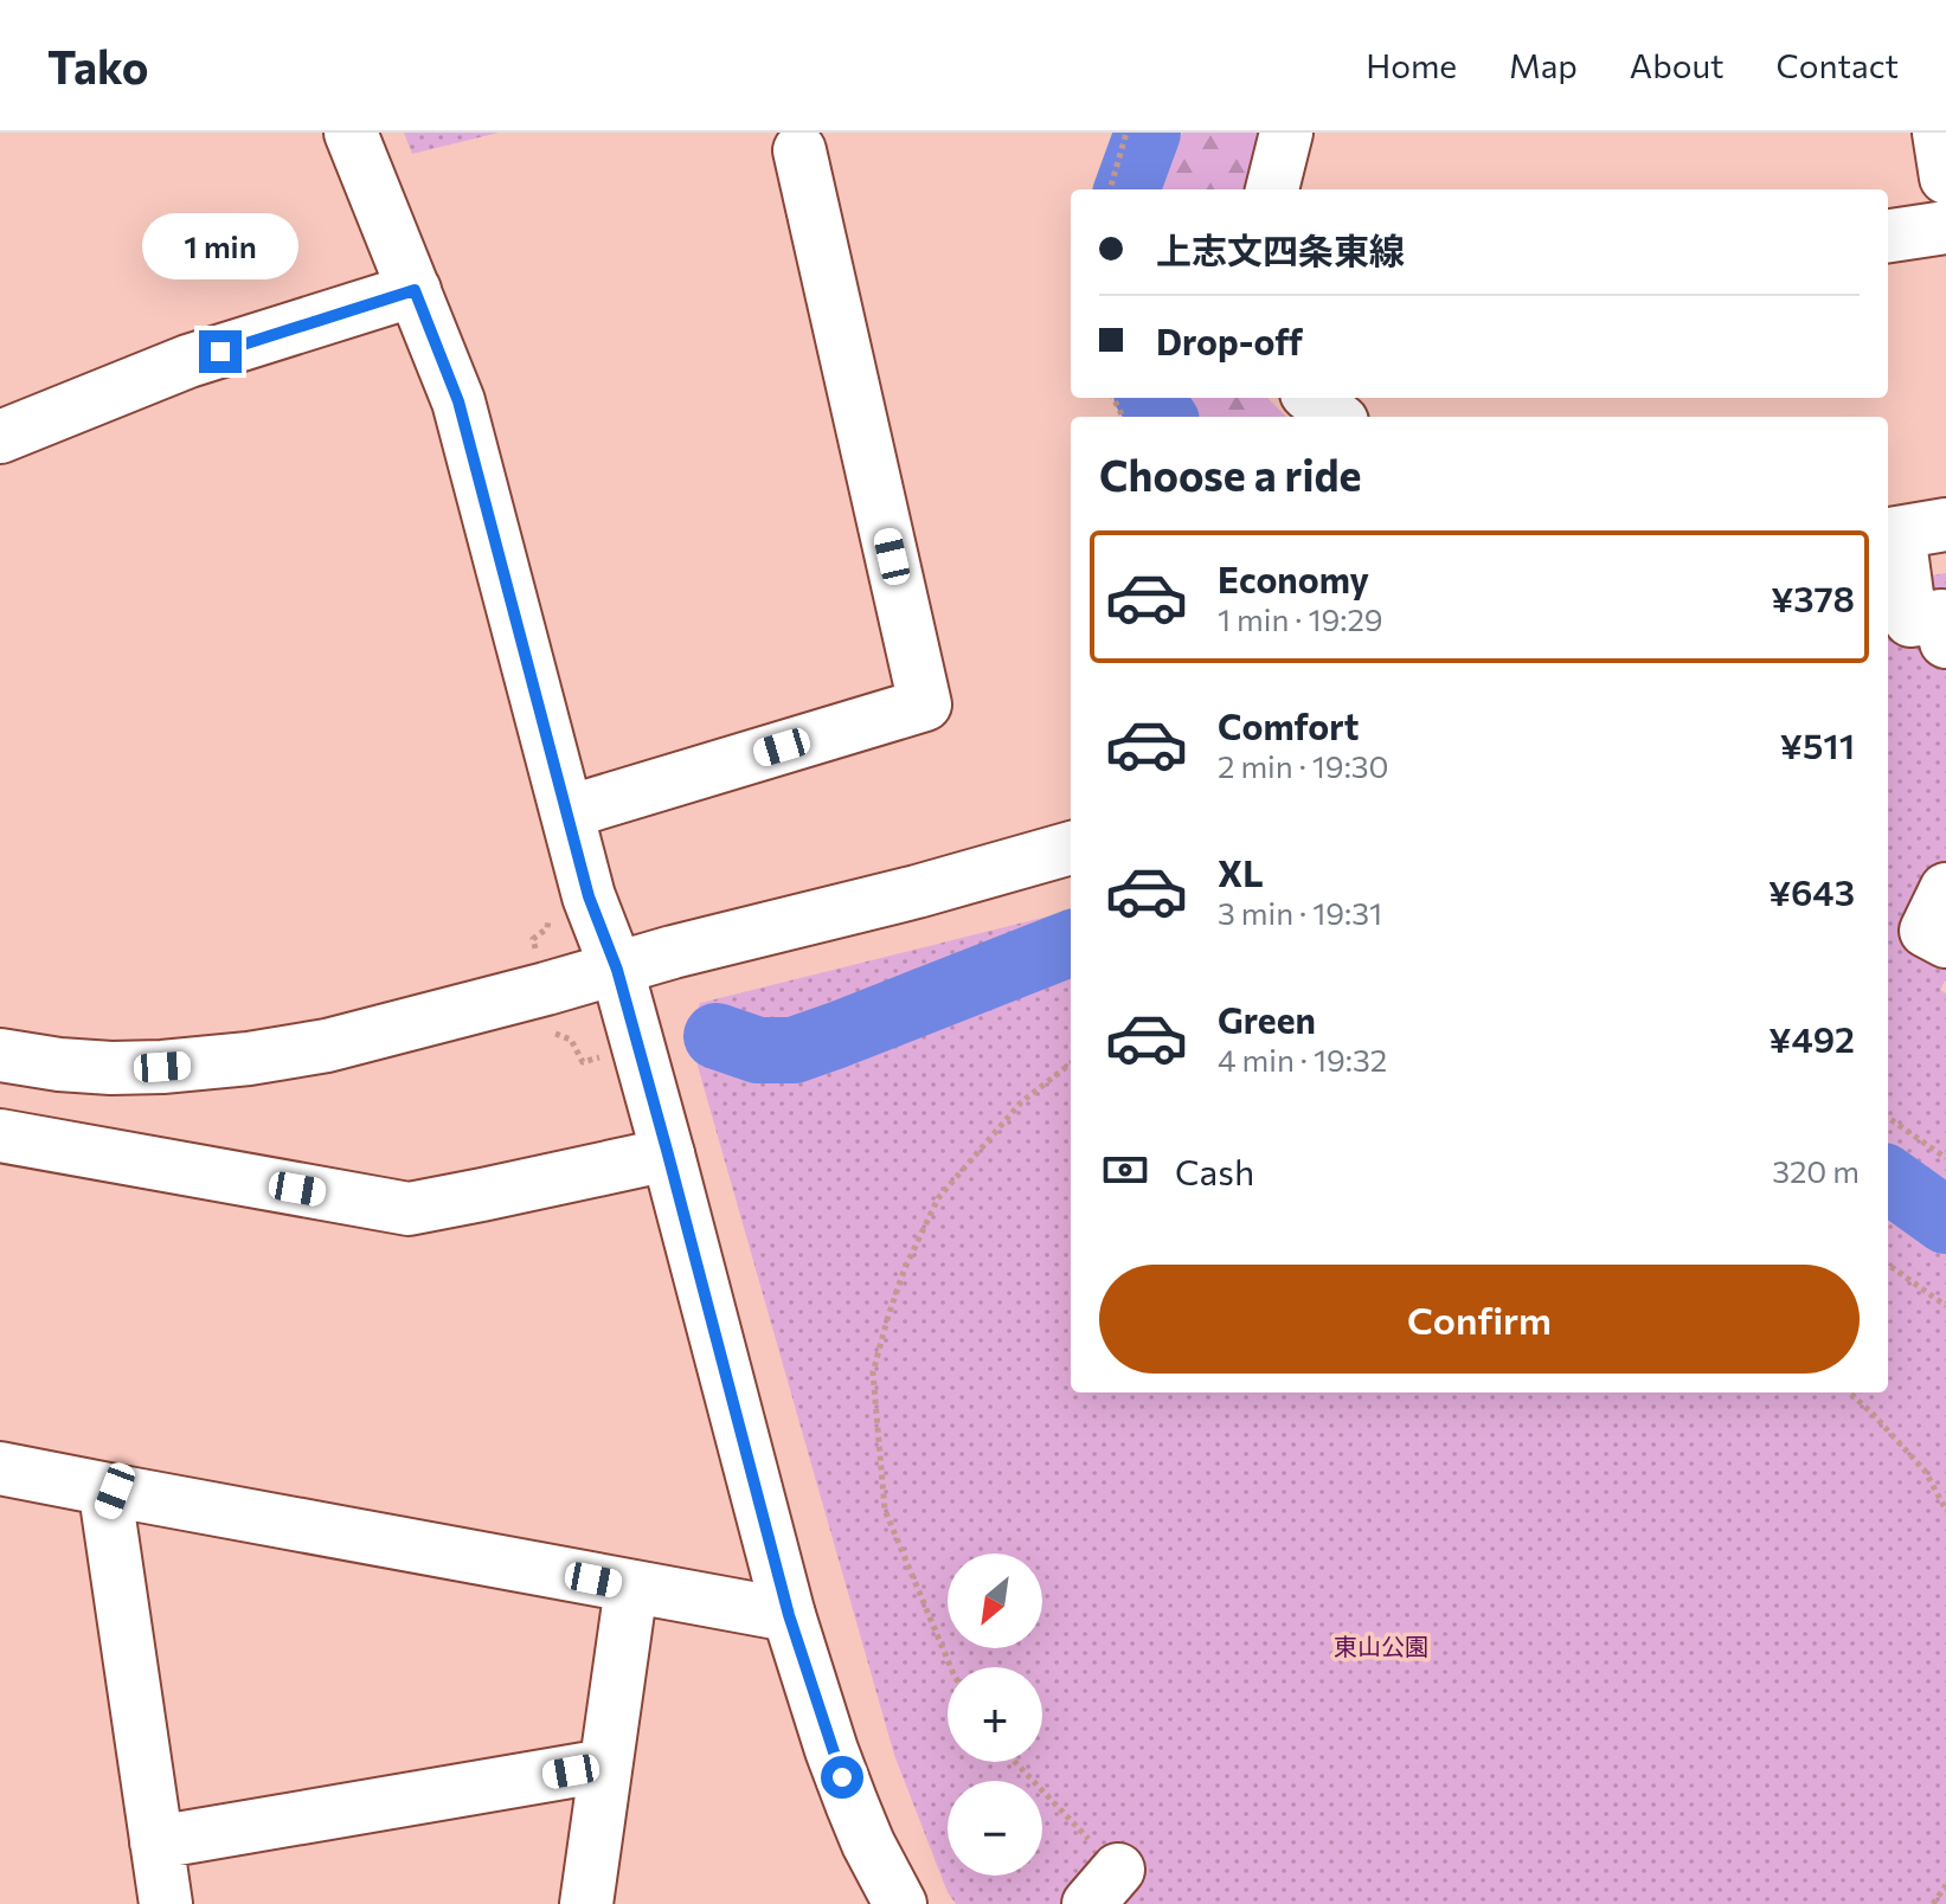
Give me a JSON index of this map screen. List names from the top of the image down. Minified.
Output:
{"parks":["東山公園"],"north":"bottom left","page":{"header":"Tako","nav":["Home","Map","About","Contact"],"banner":["上志文四条東線","Drop-off"],"bubble":"1 min","heading":"Choose a ride","list":[{"name":"Economy","note":"1 min · 19:29","value":"¥378"},{"name":"Comfort","note":"2 min · 19:30","value":"¥511"},{"name":"XL","note":"3 min · 19:31","value":"¥643"},{"name":"Green","note":"4 min · 19:32","value":"¥492"}],"pay":["Cash","320 m"],"buttons":"Confirm","map_buttons":["+","−"]}}
